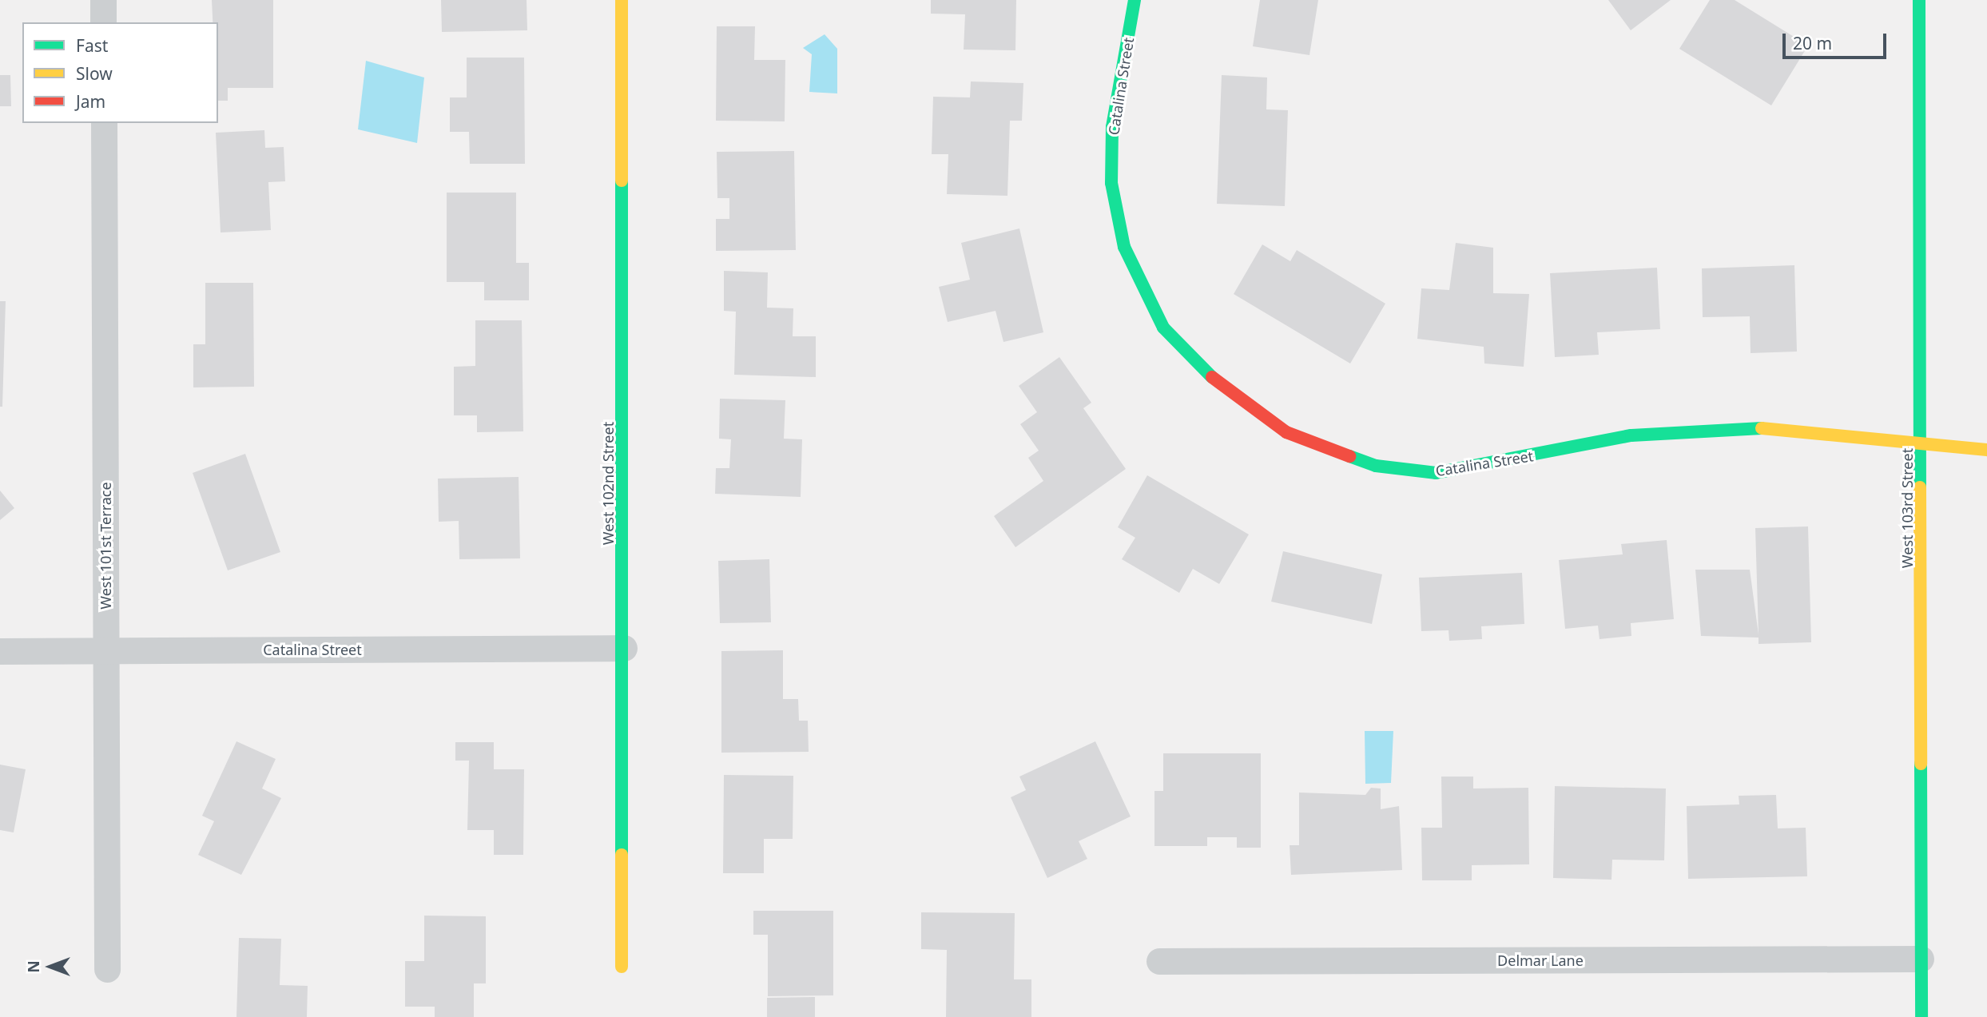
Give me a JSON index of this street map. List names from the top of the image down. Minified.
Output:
{"streets":{"street":["Catalina Street","West 102nd Street","West 103rd Street","West 101st Terrace","Delmar Lane"]},"crossings":[["Catalina Street","West 102nd Street"],["Catalina Street","West 103rd Street"],["Catalina Street","West 101st Terrace"],["West 103rd Street","Delmar Lane"]],"legend":["Fast","Slow","Jam"],"scale_bar":"20 m","north":"left"}
